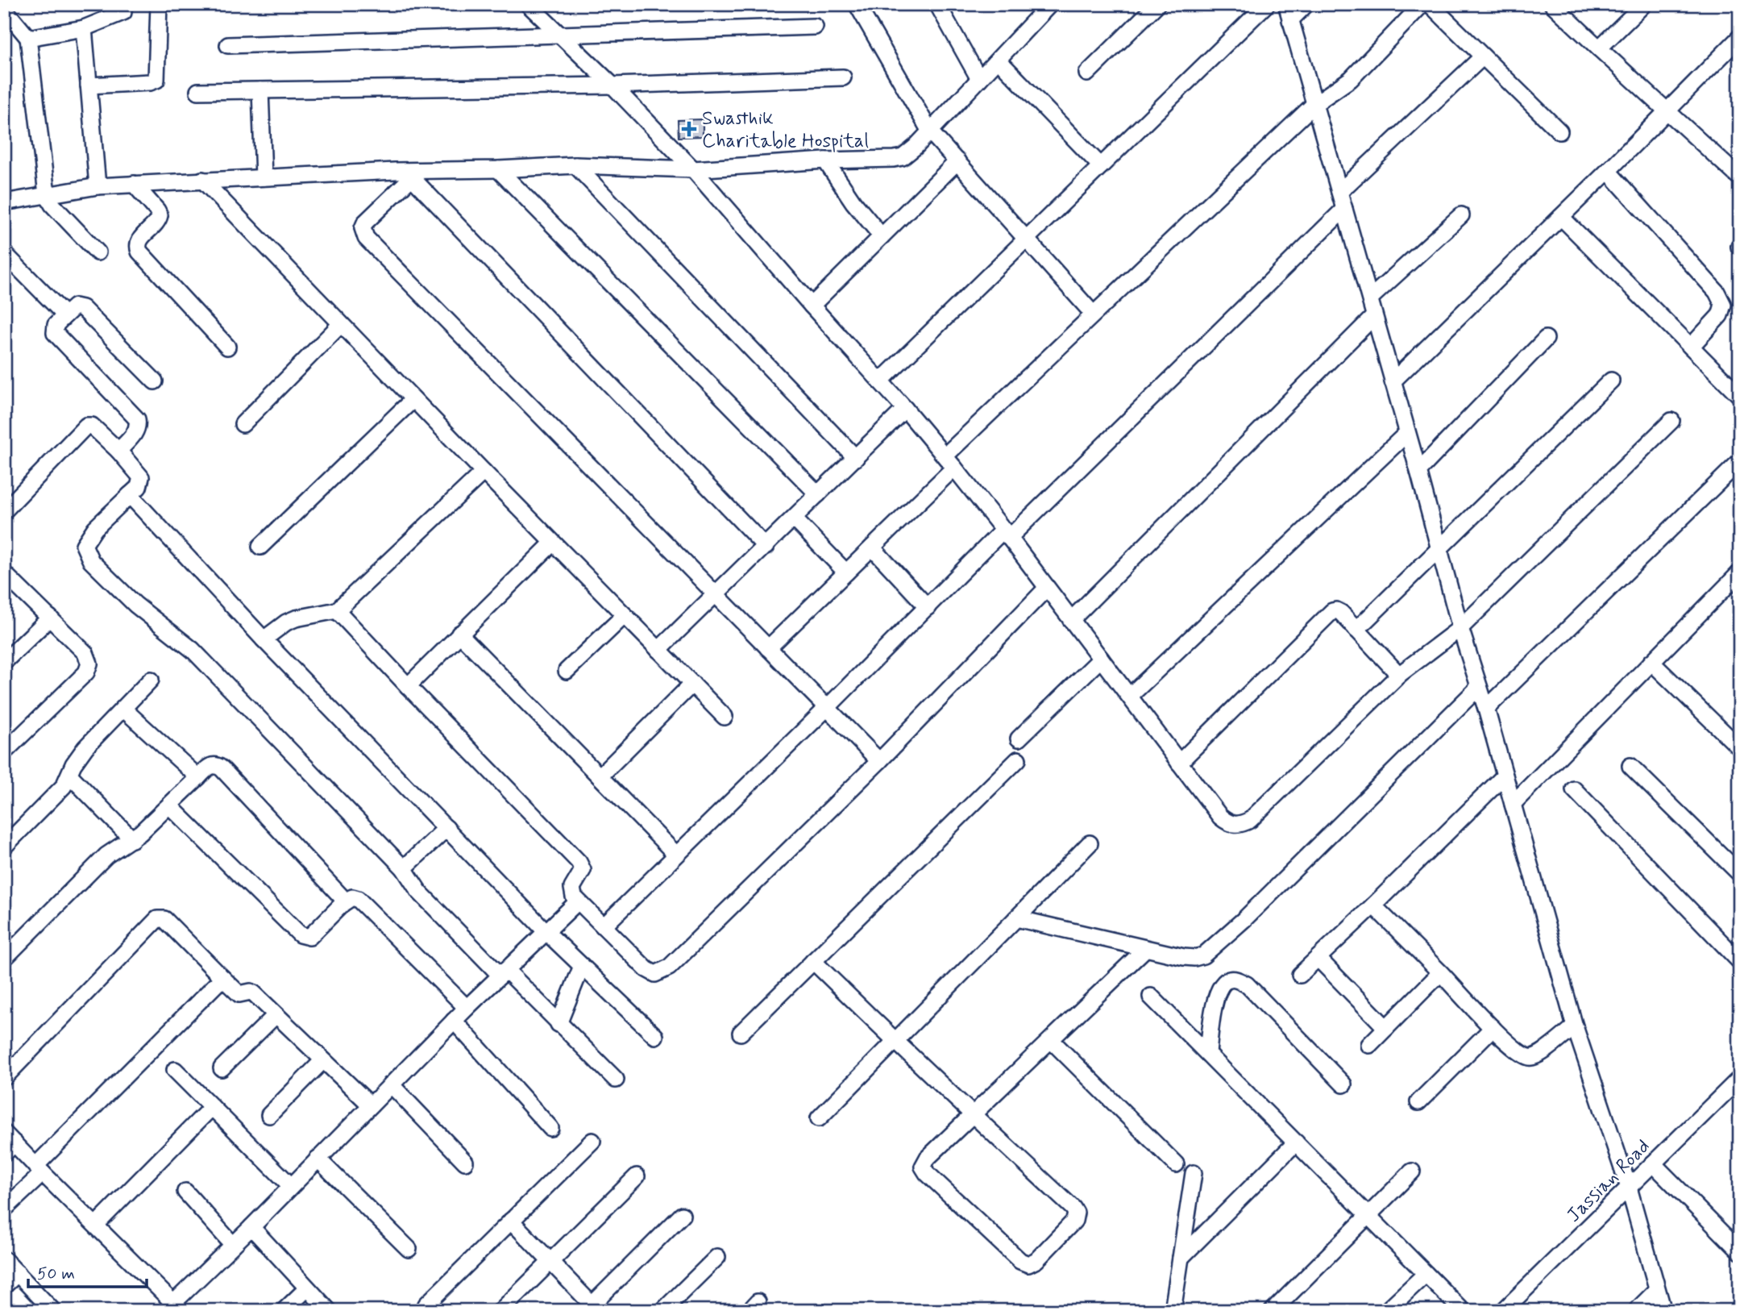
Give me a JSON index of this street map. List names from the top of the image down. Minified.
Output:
{"streets":{"street":["Jassian Road"]},"places":{"health":["Swasthik Charitable Hospital"]},"scale_bar":"50 m"}
